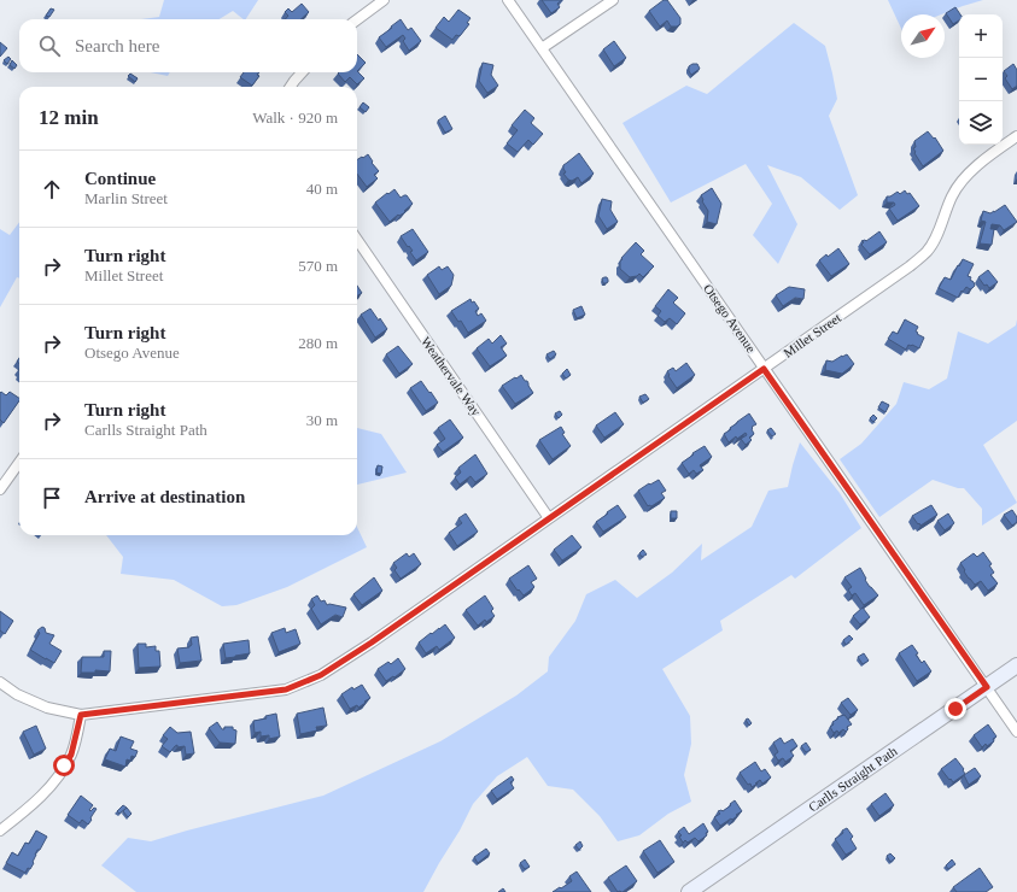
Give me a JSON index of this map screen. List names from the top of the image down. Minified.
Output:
{"streets":{"street":["Otsego Avenue","Millet Street","Weathervale Way","Carlls Straight Path"]},"crossings":[["Otsego Avenue","Millet Street"],["Otsego Avenue","Carlls Straight Path"],["Millet Street","Weathervale Way"]],"north":"top right","page":{"map_buttons":["+","−"],"search":"Search here","heading":["12 min","Walk · 920 m"],"list":[["Continue","Marlin Street","40 m"],["Turn right","Millet Street","570 m"],["Turn right","Otsego Avenue","280 m"],["Turn right","Carlls Straight Path","30 m"],"Arrive at destination"]}}
